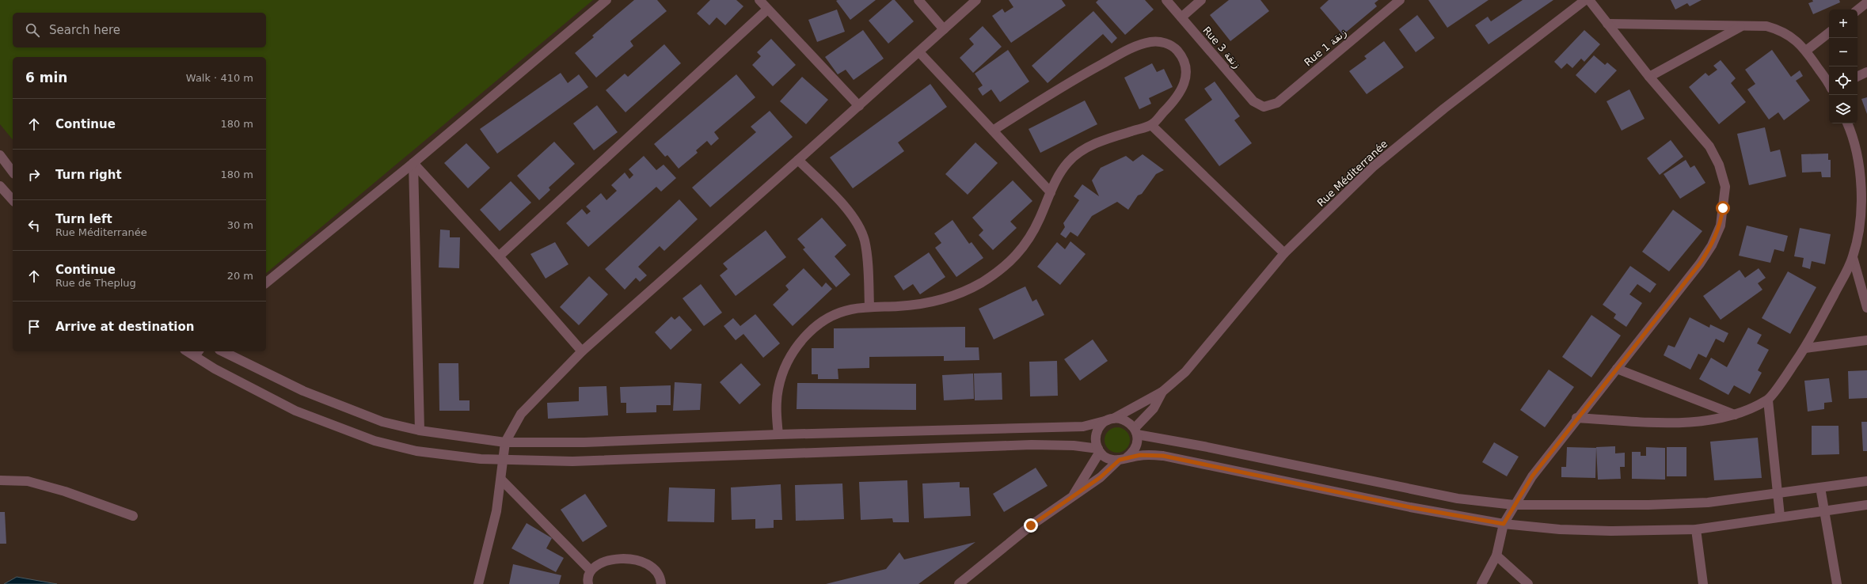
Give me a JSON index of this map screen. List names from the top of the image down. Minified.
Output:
{"streets":{"street":["Rue 3 زنقة","Rue 1 زنقة","Rue Méditerranée"]},"crossings":[["Rue 3 زنقة","Rue 1 زنقة"]],"page":{"map_buttons":["+","−"],"search":"Search here","heading":["6 min","Walk · 410 m"],"list":[["Continue","180 m"],["Turn right","180 m"],["Turn left","Rue Méditerranée","30 m"],["Continue","Rue de Theplug","20 m"],"Arrive at destination"]}}
